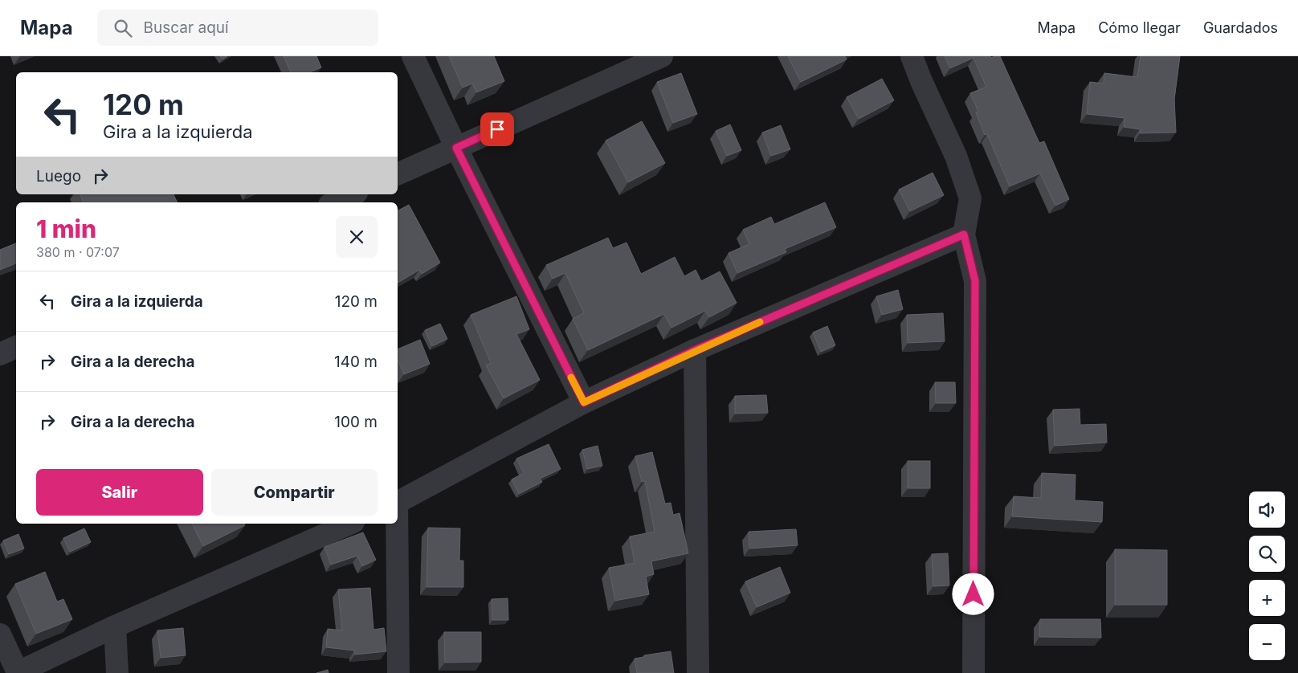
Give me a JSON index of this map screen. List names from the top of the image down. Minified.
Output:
{"page":{"header":"Mapa","search":"Buscar aquí","nav":["Mapa","Cómo llegar","Guardados"],"turn":["120 m","Gira a la izquierda"],"then":"Luego","heading":["1 min","380 m · 07:07"],"list":[{"name":"Gira a la izquierda","value":"120 m"},{"name":"Gira a la derecha","value":"140 m"},{"name":"Gira a la derecha","value":"100 m"}],"buttons":["Salir","Compartir"],"map_buttons":["+","−"]}}
